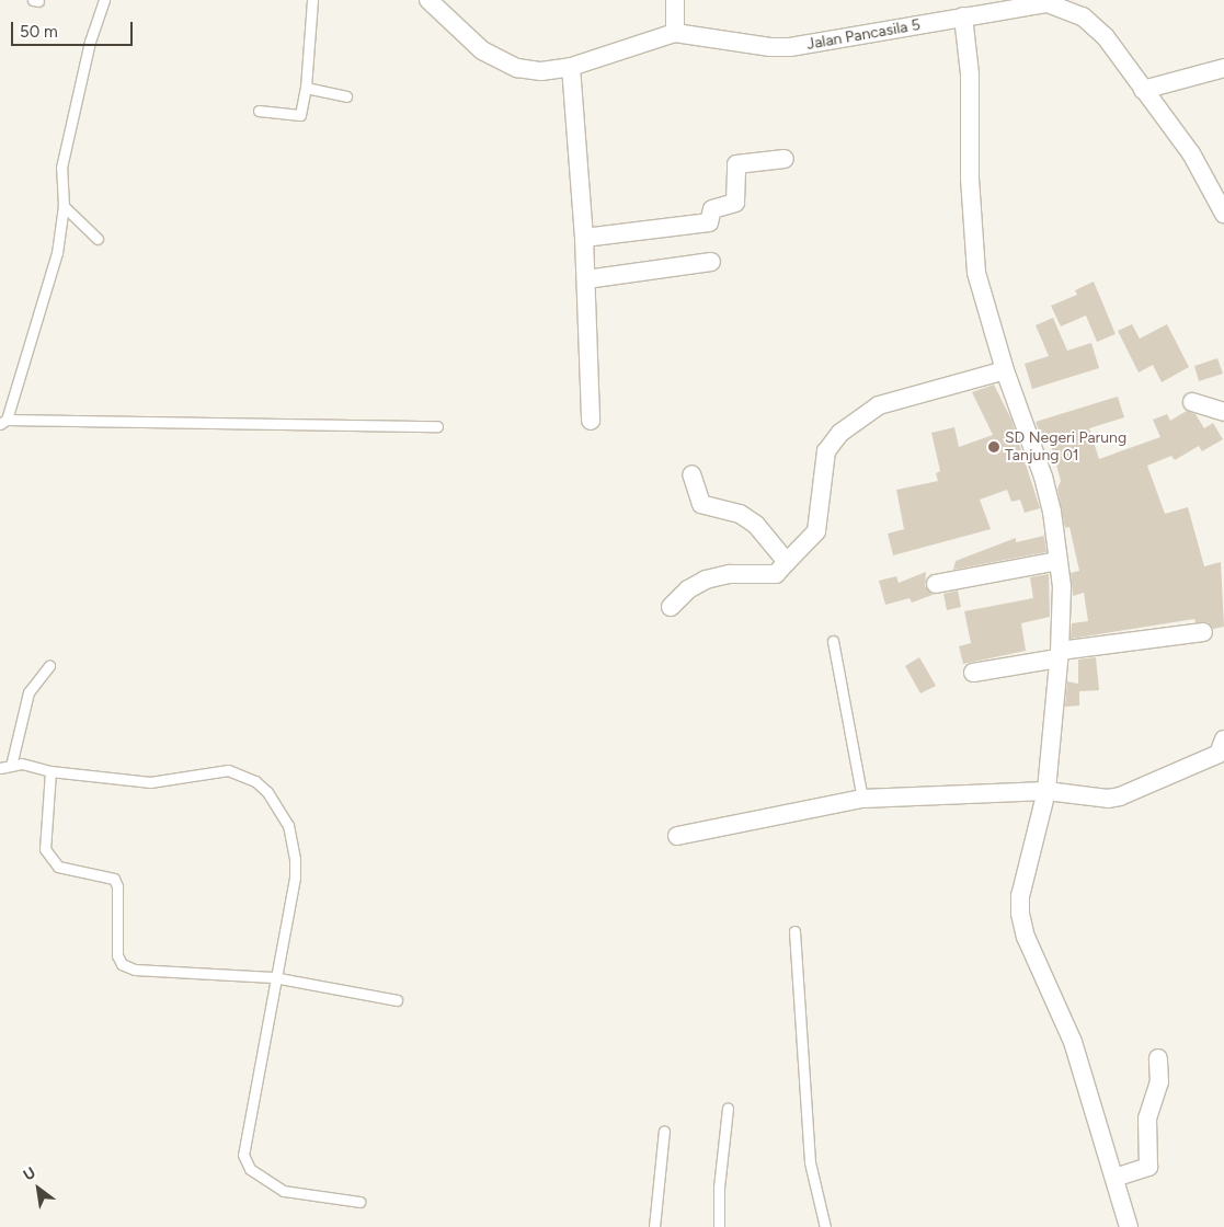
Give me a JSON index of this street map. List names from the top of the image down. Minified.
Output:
{"streets":{"street":["Jalan Pancasila 5"]},"places":["SD Negeri Parung Tanjung 01"],"scale_bar":"50 m","north":"top left"}
